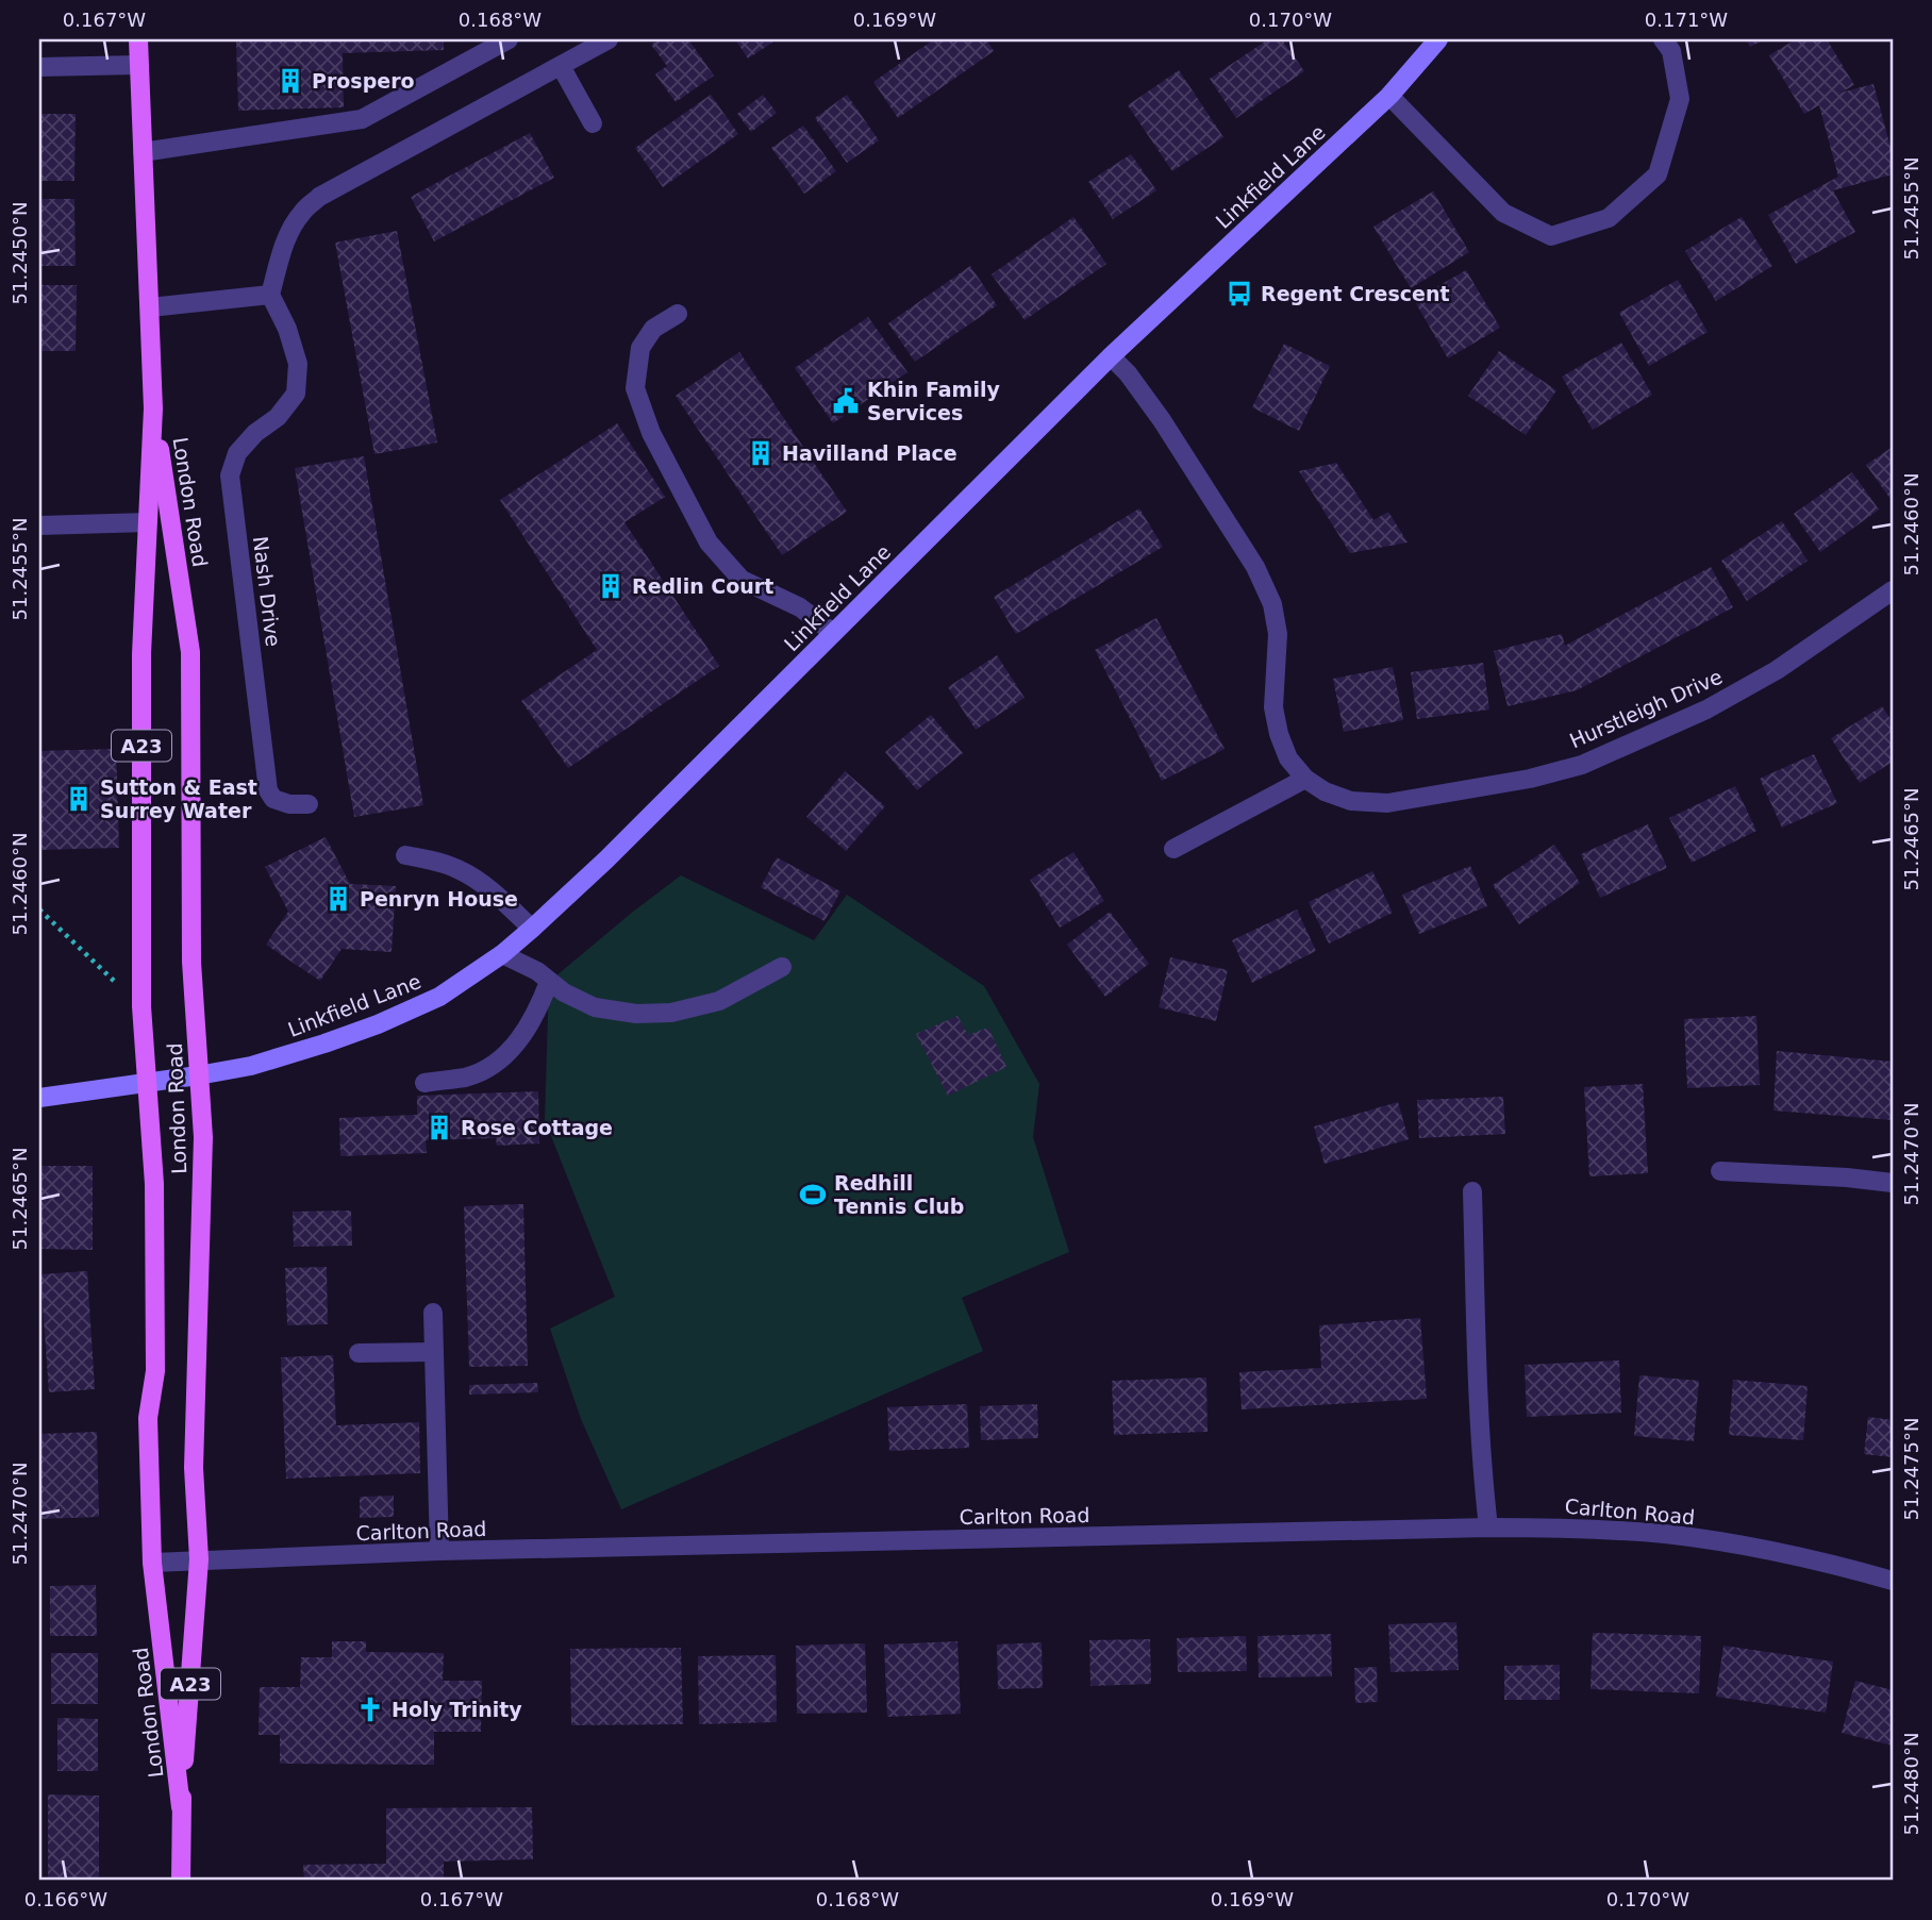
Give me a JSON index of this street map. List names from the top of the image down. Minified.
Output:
{"streets":{"main road":["London Road","A23"],"street":["Linkfield Lane","Nash Drive","Hurstleigh Drive","Carlton Road"]},"crossings":[["Linkfield Lane","London Road"],["Linkfield Lane","Hurstleigh Drive"],["London Road","Carlton Road"]],"places":{"building":["Prospero","Havilland Place","Redlin Court","Sutton & East Surrey Water","Penryn House","Rose Cottage"],"bus stop":["Regent Crescent"],"public building":["Khin Family Services"],"sports":["Redhill Tennis Club"],"church":["Holy Trinity"]},"coordinates":["0.167°W","0.168°W","0.169°W","0.170°W","0.171°W","51.2455°N","51.2450°N","51.2460°N","51.2465°N","51.2470°N","51.2475°N","51.2480°N","0.166°W"]}
